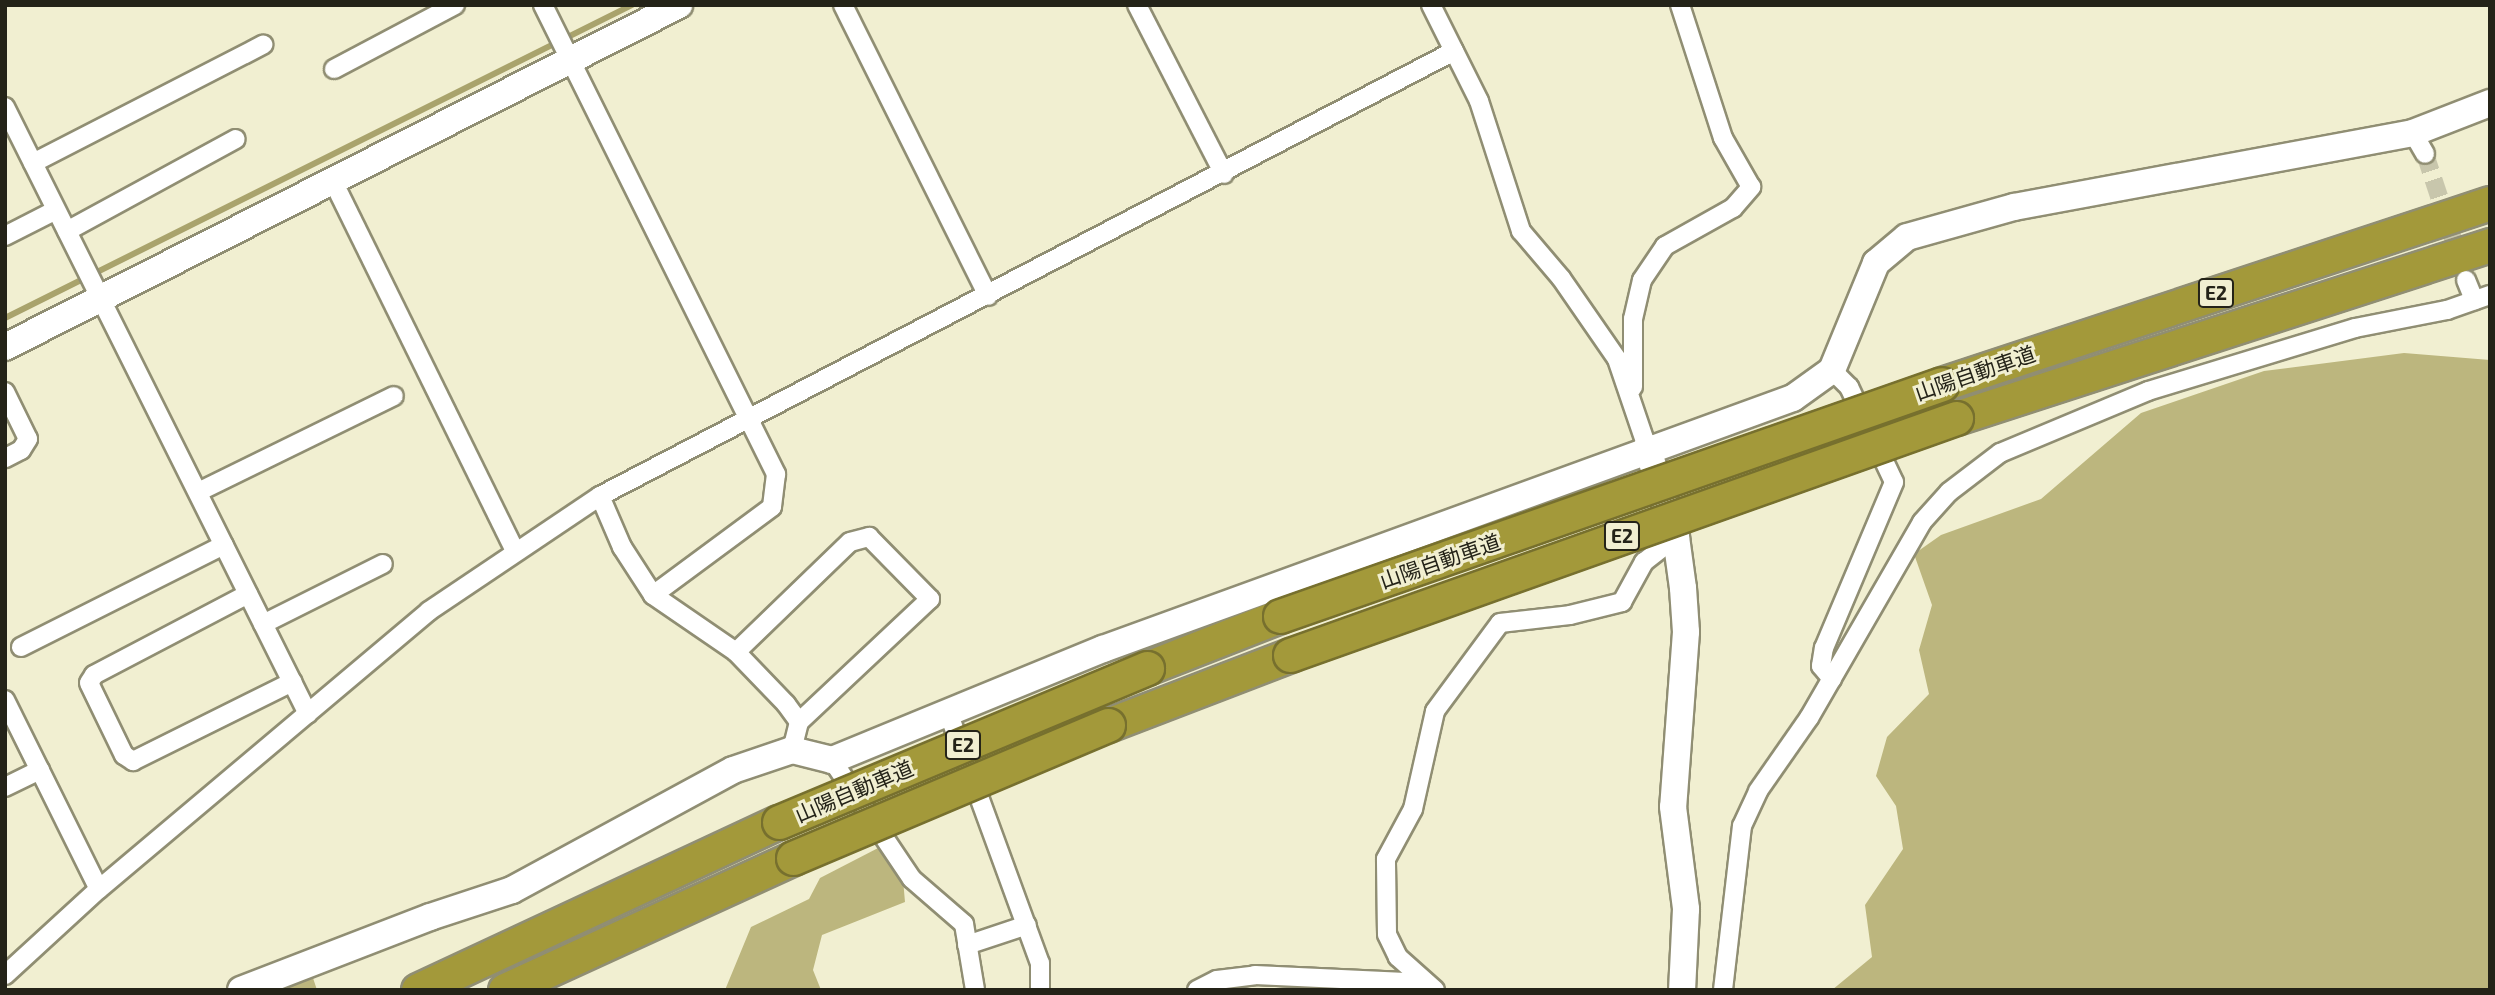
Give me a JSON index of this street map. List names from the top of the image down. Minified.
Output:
{"streets":{"highway":["E2","山陽自動車道"]}}
